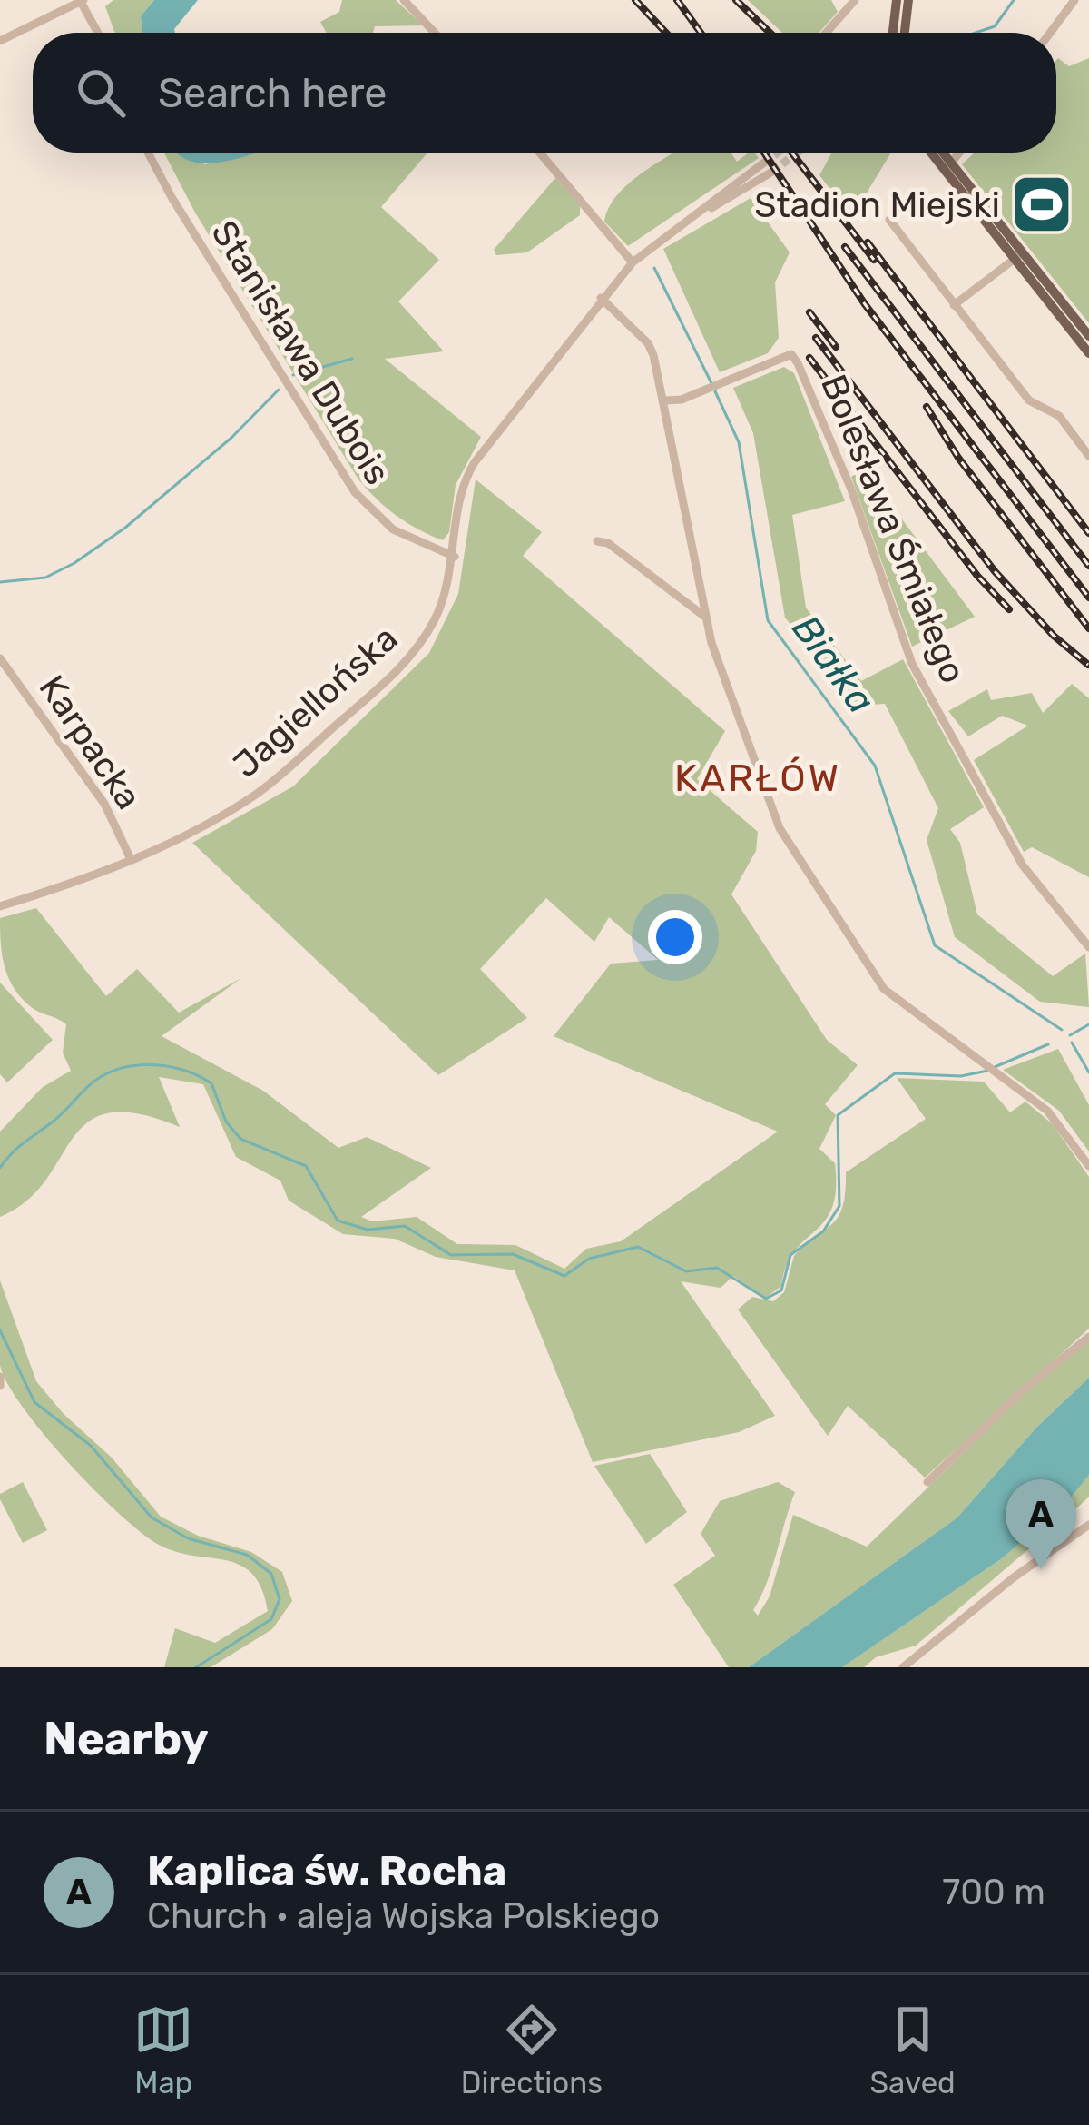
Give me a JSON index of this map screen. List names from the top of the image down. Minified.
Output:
{"streets":{"street":["Stanisława Dubois","Bolesława Śmiałego","Jagiellońska","Karpacka"]},"crossings":[["Stanisława Dubois","Jagiellońska"],["Jagiellońska","Karpacka"]],"districts":["KARŁÓW"],"water":["Białka"],"places":{"sports":["Stadion Miejski"]},"page":{"search":"Search here","pins":"A","heading":"Nearby","list":[{"mark":"A","name":"Kaplica św. Rocha","note":"Church · aleja Wojska Polskiego","value":"700 m"}],"nav":["Map","Directions","Saved"]}}
